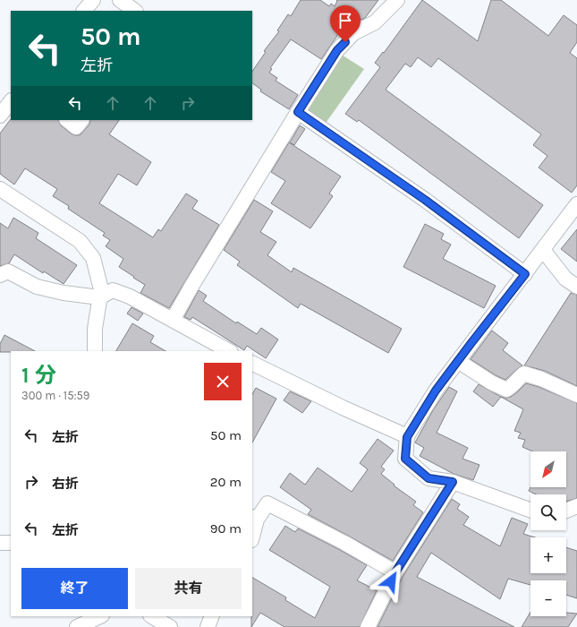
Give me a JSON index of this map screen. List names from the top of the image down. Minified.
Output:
{"north":"bottom left","page":{"turn":["50 m","左折"],"heading":["1 分","300 m · 15:59"],"list":[{"name":"左折","value":"50 m"},{"name":"右折","value":"20 m"},{"name":"左折","value":"90 m"}],"map_buttons":["+","−"],"buttons":["終了","共有"]}}
